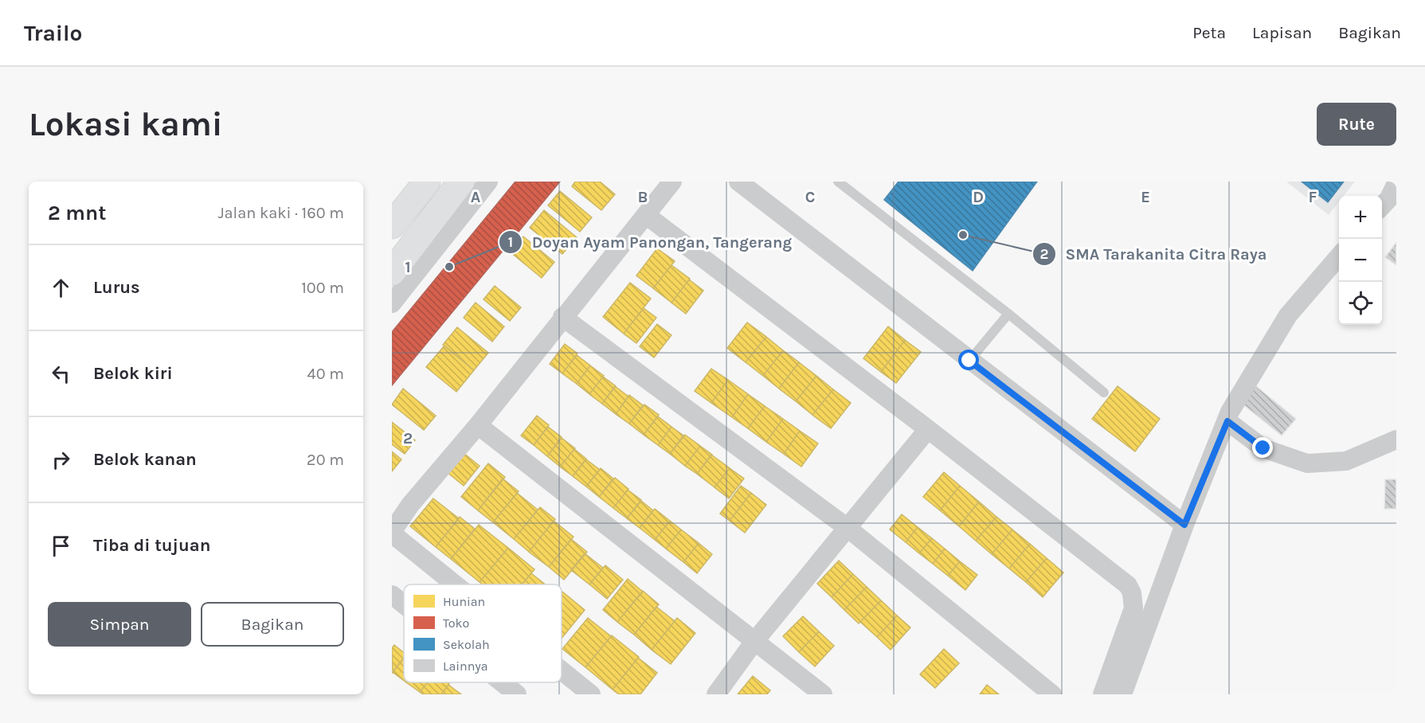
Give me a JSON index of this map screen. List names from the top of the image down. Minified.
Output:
{"places":["SMA Tarakanita Citra Raya","Doyan Ayam Panongan, Tangerang"],"legend":["Hunian","Toko","Sekolah","Lainnya"],"page":{"header":"Trailo","nav":["Peta","Lapisan","Bagikan"],"buttons":["Rute",["Simpan","Bagikan"]],"title":"Lokasi kami","heading":["2 mnt","Jalan kaki · 160 m"],"map_buttons":["+","−"],"list":[["Lurus","100 m"],["Belok kiri","40 m"],["Belok kanan","20 m"],"Tiba di tujuan"]},"grid":{"columns":["A","B","C","D","E","F"],"rows":["1","2"]}}
